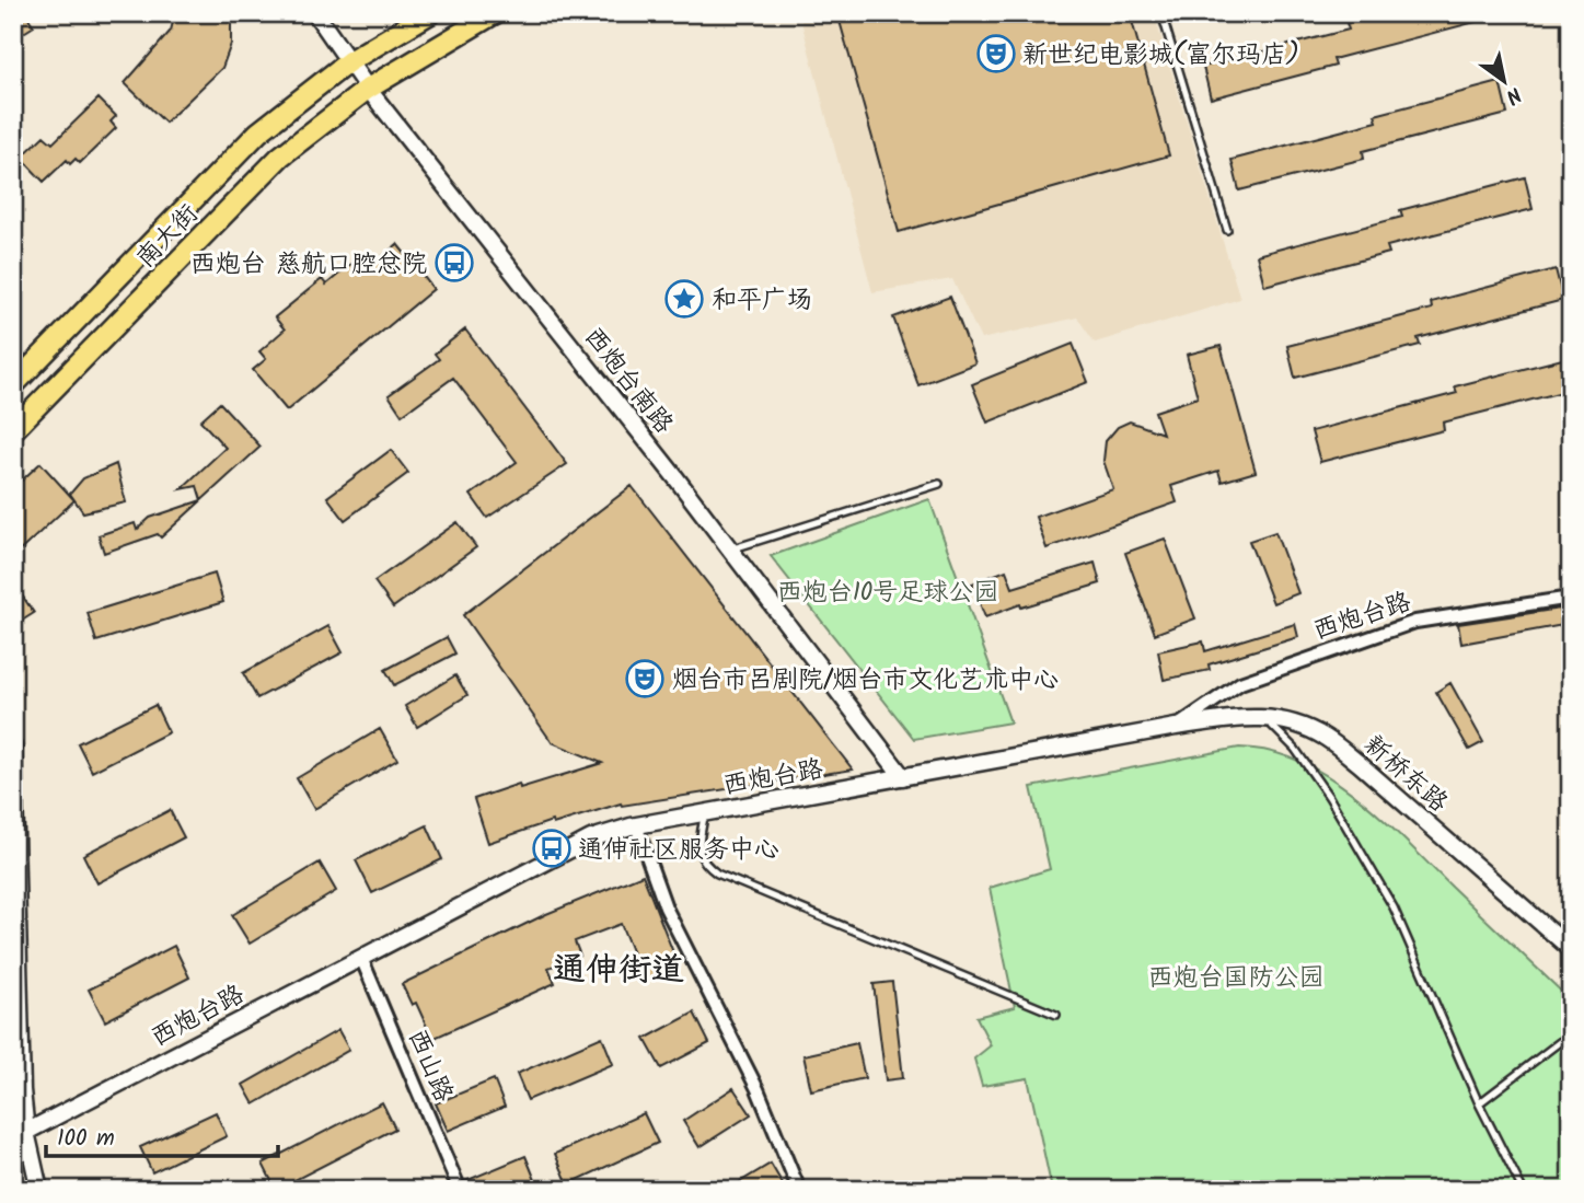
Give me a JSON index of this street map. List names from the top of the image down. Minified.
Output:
{"streets":{"main road":["南大街"],"street":["西炮台南路","西炮台路","新桥东路","西山路"]},"crossings":[["南大街","西炮台南路"],["西炮台南路","西炮台路"],["西炮台路","新桥东路"],["西炮台路","西山路"]],"districts":["通伸街道"],"parks":["西炮台10号足球公园","西炮台国防公园"],"places":{"theatre":["新世纪电影城(富尔玛店)","烟台市吕剧院/烟台市文化艺术中心"],"bus stop":["西炮台 慈航口腔总院","通伸社区服务中心"],"place":["和平广场"]},"scale_bar":"100 m","north":"bottom right"}
